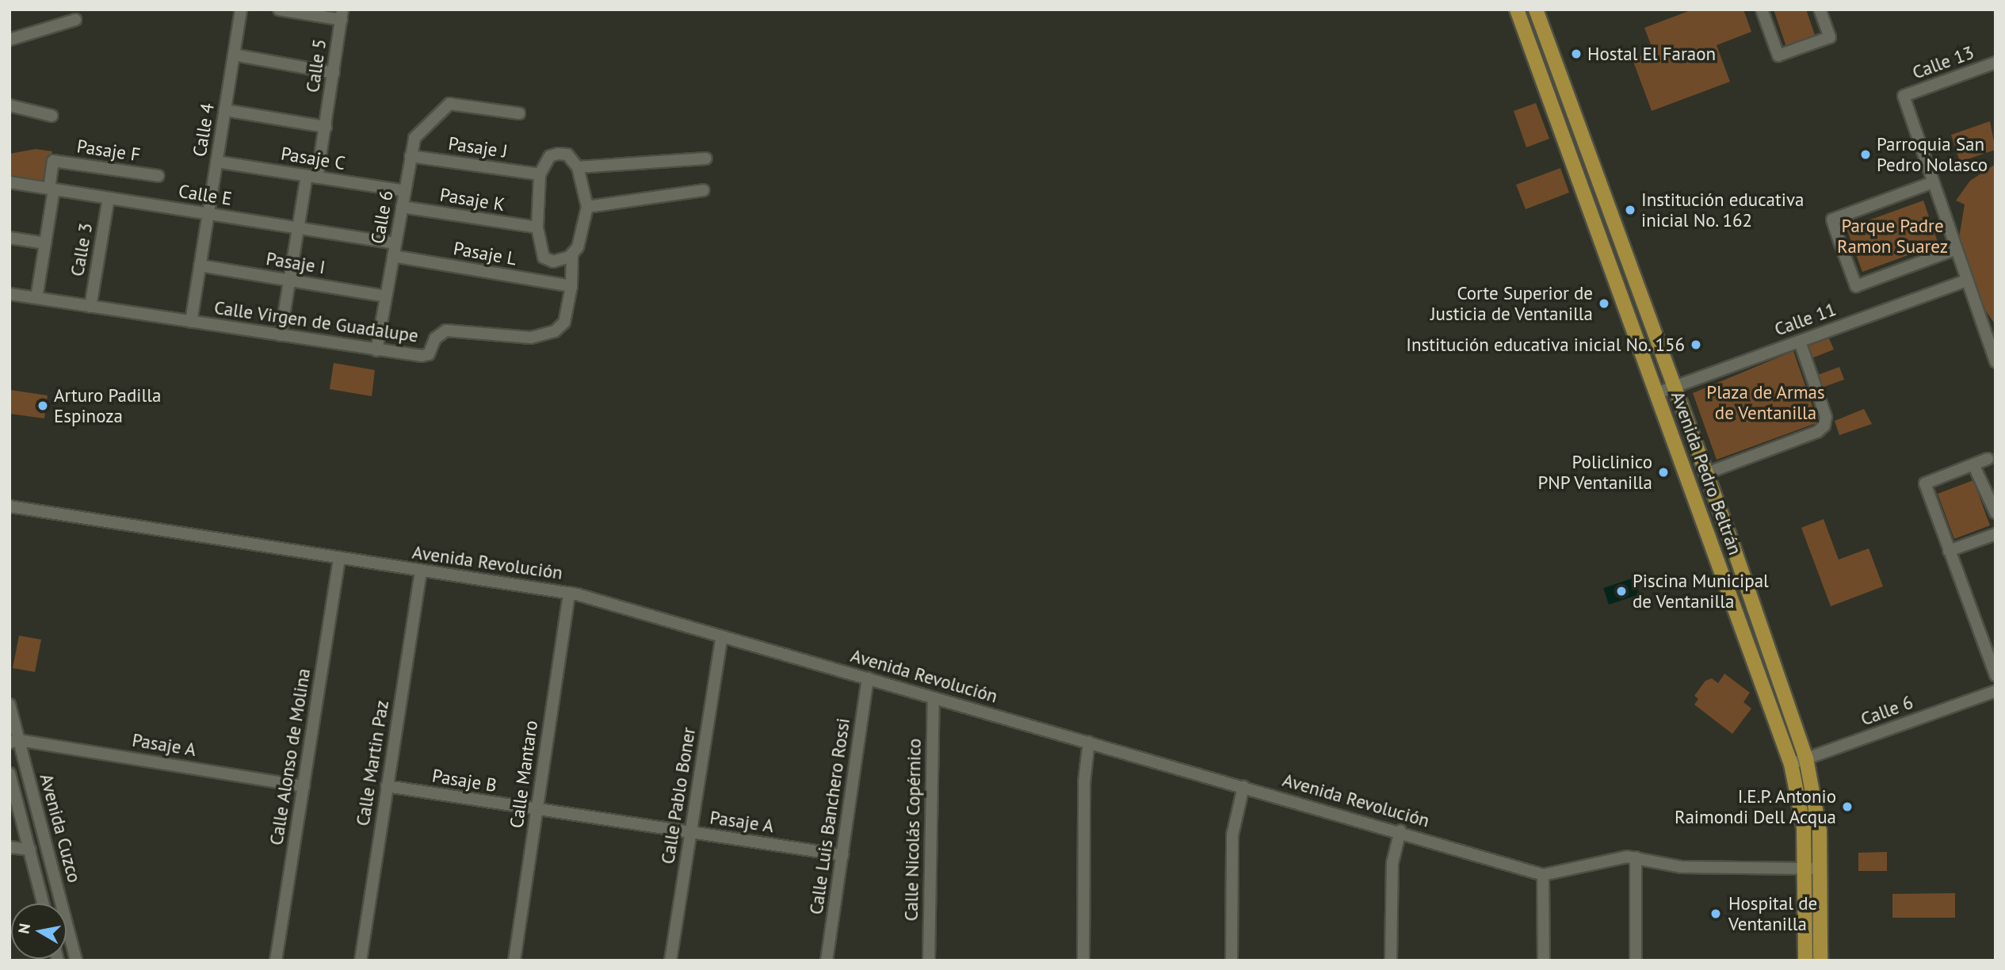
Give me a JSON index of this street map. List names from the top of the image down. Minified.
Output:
{"streets":{"main road":["Avenida Pedro Beltrán"],"street":["Calle 13","Calle 5","Calle 4","Pasaje J","Pasaje F","Pasaje C","Calle E","Pasaje K","Calle 6","Calle 3","Pasaje L","Pasaje I","Calle 11","Calle Virgen de Guadalupe","Avenida Revolución","Pasaje A","Calle Alonso de Molina","Calle Martin Paz","Calle Mantaro","Pasaje B","Calle Pablo Boner","Calle Luis Banchero Rossi","Avenida Cuzco","Calle Nicolás Copérnico"]},"crossings":[["Calle 5","Pasaje C"],["Calle 5","Calle E"],["Calle 5","Pasaje I"],["Calle 5","Calle Virgen de Guadalupe"],["Calle 4","Pasaje C"],["Calle 4","Calle E"],["Calle 4","Pasaje I"],["Calle 4","Calle Virgen de Guadalupe"],["Pasaje J","Calle 6"],["Pasaje F","Calle E"],["Pasaje C","Calle 6"],["Calle E","Calle 6"],["Calle E","Calle 3"],["Pasaje K","Calle 6"],["Calle 6","Pasaje L"],["Calle 6","Pasaje I"],["Calle 6","Calle Virgen de Guadalupe"],["Calle 6","Avenida Pedro Beltrán"],["Calle 3","Calle Virgen de Guadalupe"],["Pasaje L","Calle Virgen de Guadalupe"],["Calle 11","Avenida Pedro Beltrán"],["Avenida Pedro Beltrán","Avenida Revolución"],["Avenida Revolución","Calle Alonso de Molina"],["Avenida Revolución","Calle Martin Paz"],["Avenida Revolución","Calle Mantaro"],["Avenida Revolución","Calle Pablo Boner"],["Avenida Revolución","Calle Luis Banchero Rossi"],["Avenida Revolución","Calle Nicolás Copérnico"],["Pasaje A","Calle Alonso de Molina"],["Pasaje A","Calle Mantaro"],["Pasaje A","Pasaje B"],["Pasaje A","Calle Pablo Boner"],["Pasaje A","Calle Luis Banchero Rossi"],["Pasaje A","Avenida Cuzco"],["Calle Martin Paz","Pasaje B"],["Calle Mantaro","Pasaje B"]],"parks":["Parque Padre Ramon Suarez","Plaza de Armas de Ventanilla"],"places":["Hostal El Faraon","Parroquia San Pedro Nolasco","Institución educativa inicial No. 162","Corte Superior de Justicia de Ventanilla","Institución educativa inicial No. 156","Arturo Padilla Espinoza","Policlinico PNP Ventanilla","Piscina Municipal de Ventanilla","I.E.P. Antonio Raimondi Dell Acqua","Hospital de Ventanilla"],"north":"left"}
